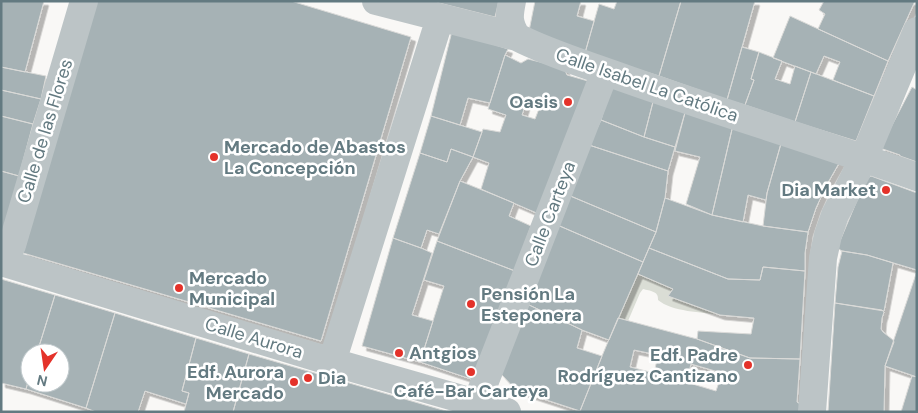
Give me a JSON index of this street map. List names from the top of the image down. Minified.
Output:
{"streets":{"street":["Calle Isabel La Católica","Calle de las Flores","Calle Carteya","Calle Aurora"]},"crossings":[["Calle Isabel La Católica","Calle Carteya"],["Calle Carteya","Calle Aurora"]],"places":["Oasis","Mercado de Abastos La Concepción","Dia Market","Mercado Municipal","Pensión La Esteponera","Antgios","Edf. Padre Rodríguez Cantizano","Café-Bar Carteya","Dia","Edf. Aurora Mercado"],"north":"bottom"}
